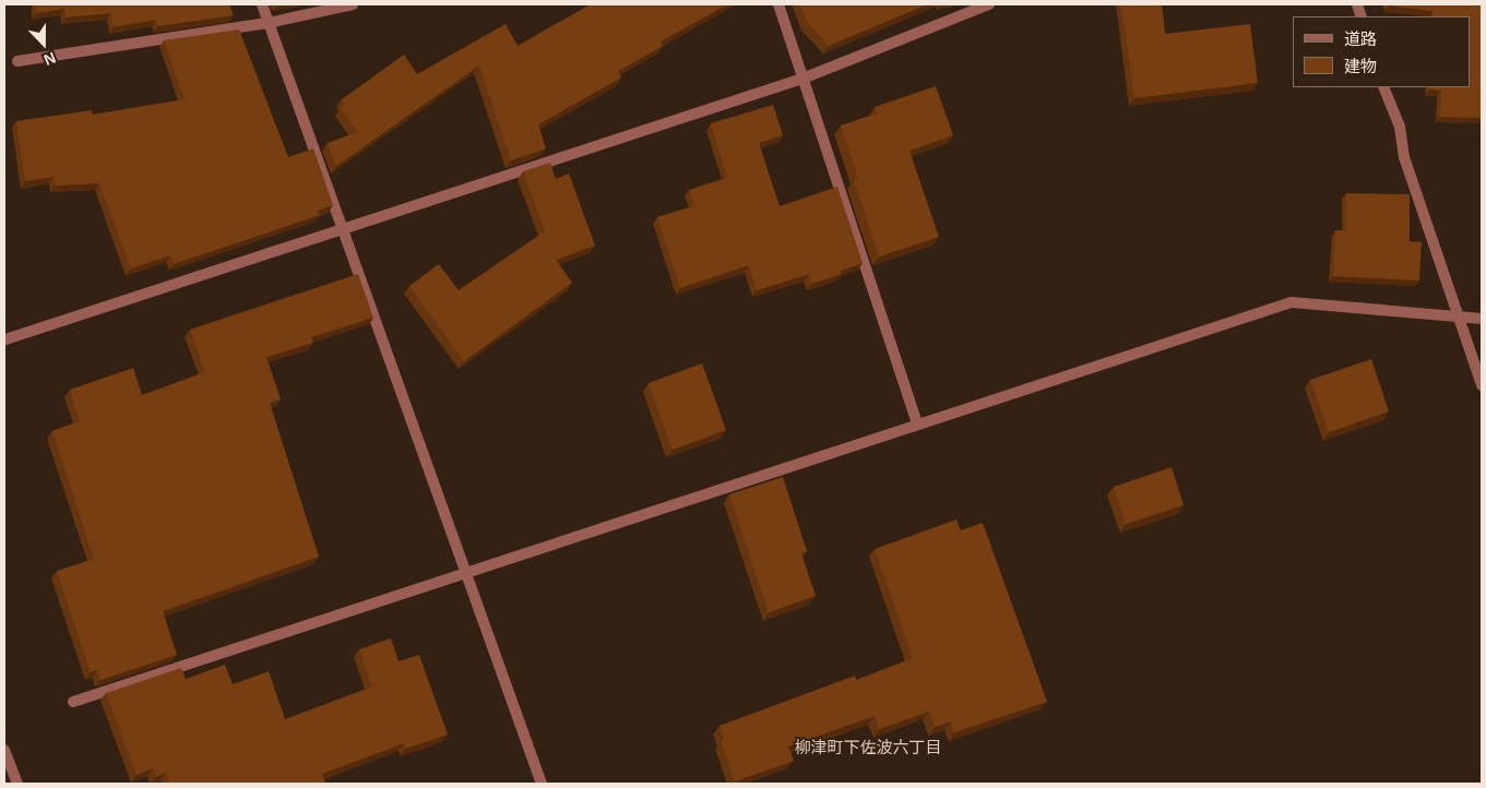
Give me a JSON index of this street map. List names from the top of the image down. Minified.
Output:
{"districts":["柳津町下佐波六丁目"],"legend":["道路","建物"],"north":"bottom"}
